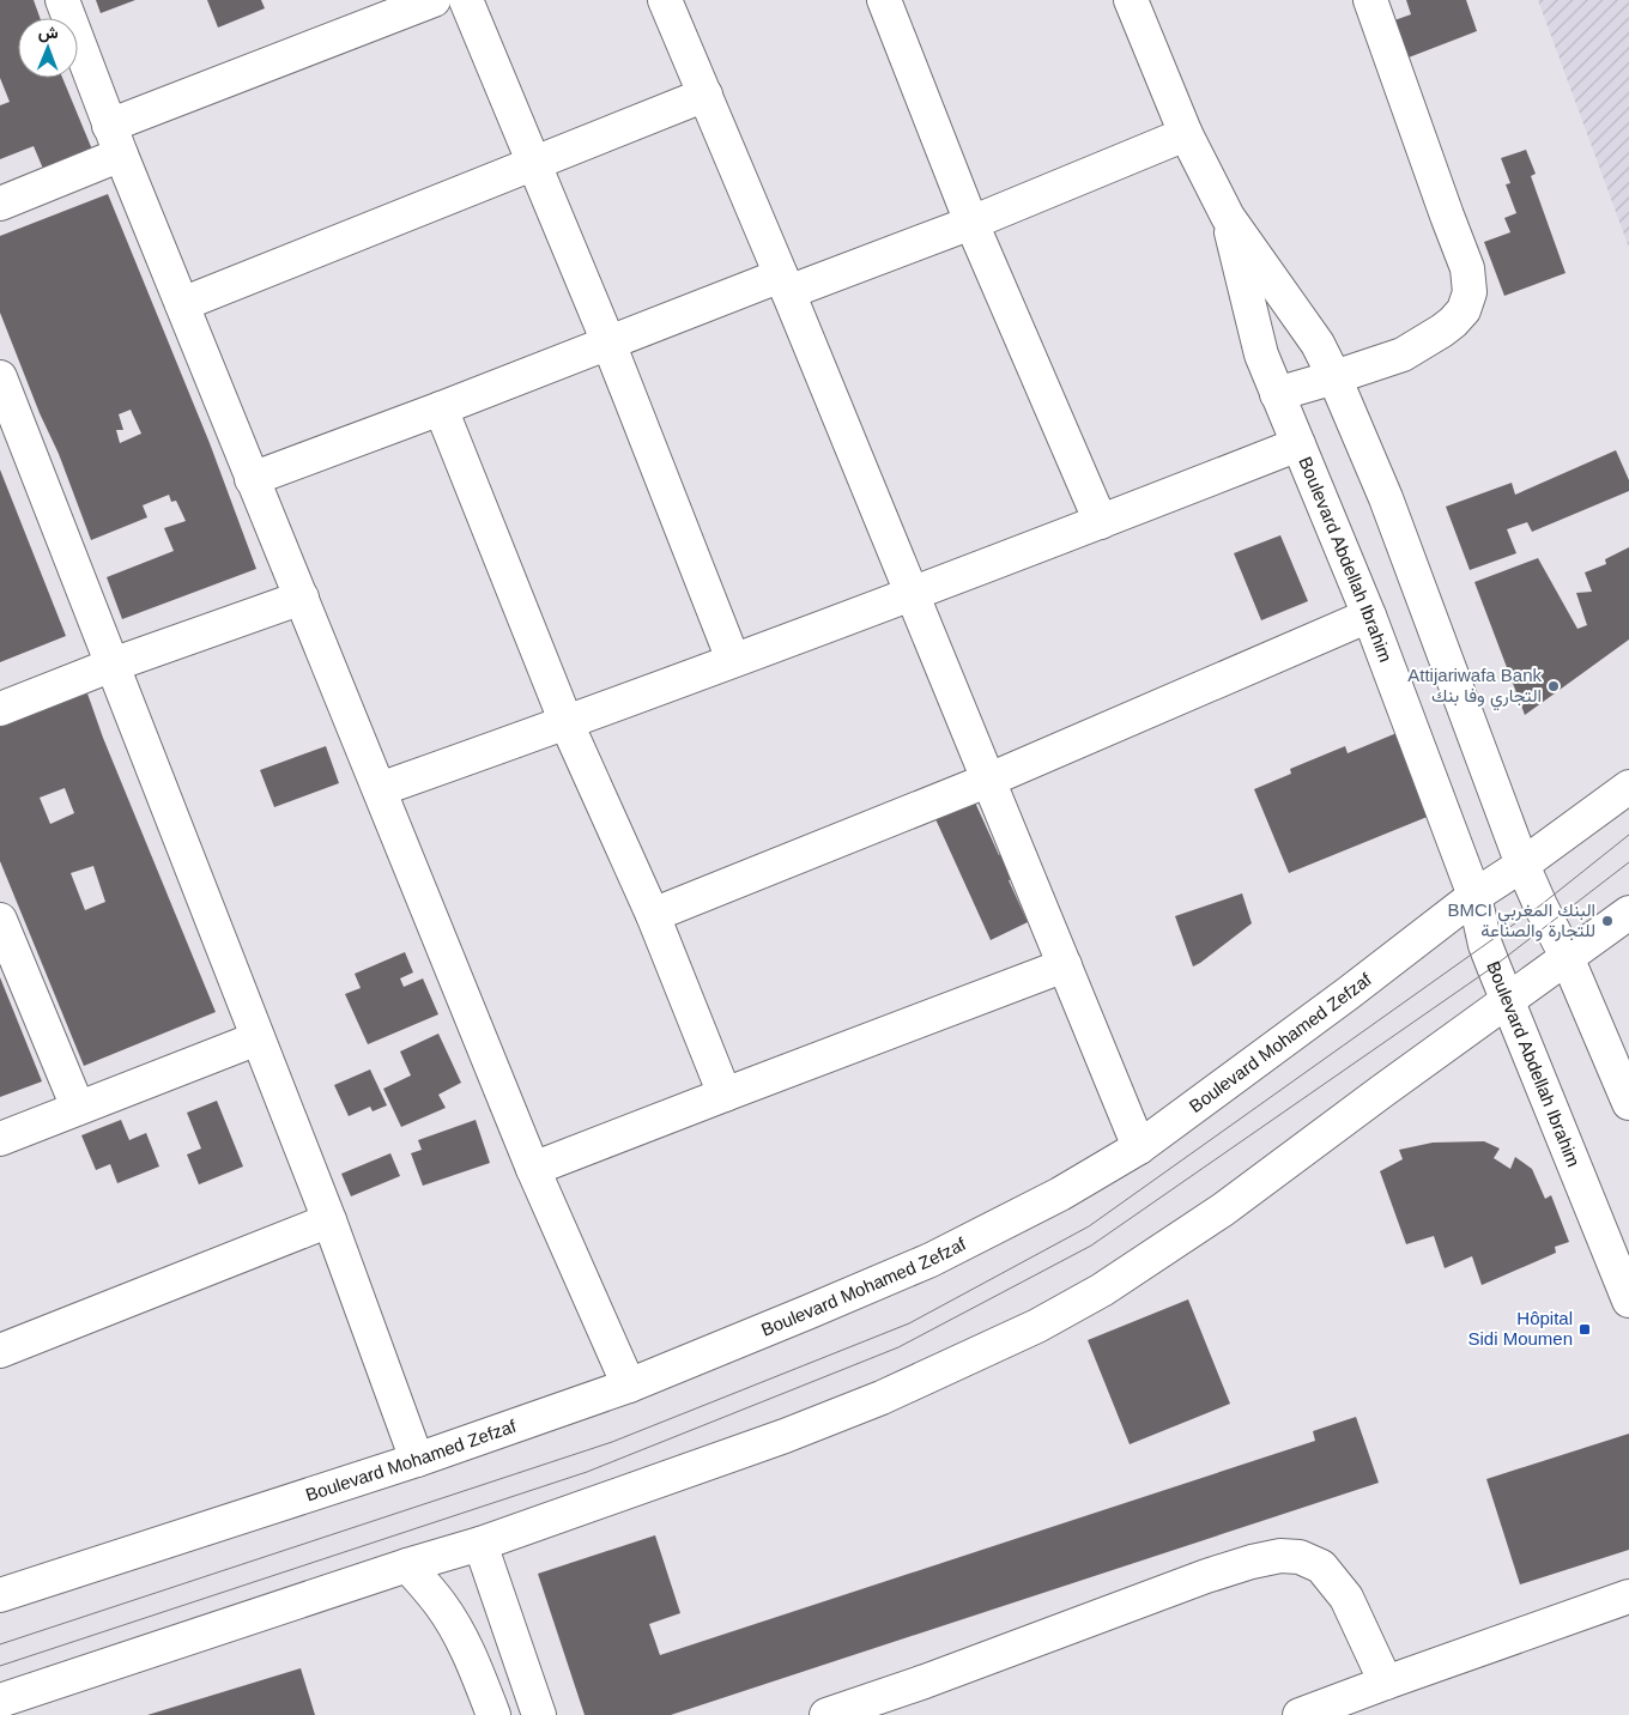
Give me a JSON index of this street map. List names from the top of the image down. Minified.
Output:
{"streets":{"street":["Boulevard Abdellah Ibrahim","Boulevard Mohamed Zefzaf"]},"crossings":[["Boulevard Abdellah Ibrahim","Boulevard Mohamed Zefzaf"]],"places":{"other":["Attijariwafa Bank التجاري وفا بنك","BMCI البنك المغربي للتجارة والصناعة"],"transit":["Hôpital Sidi Moumen"]},"north":"top"}
